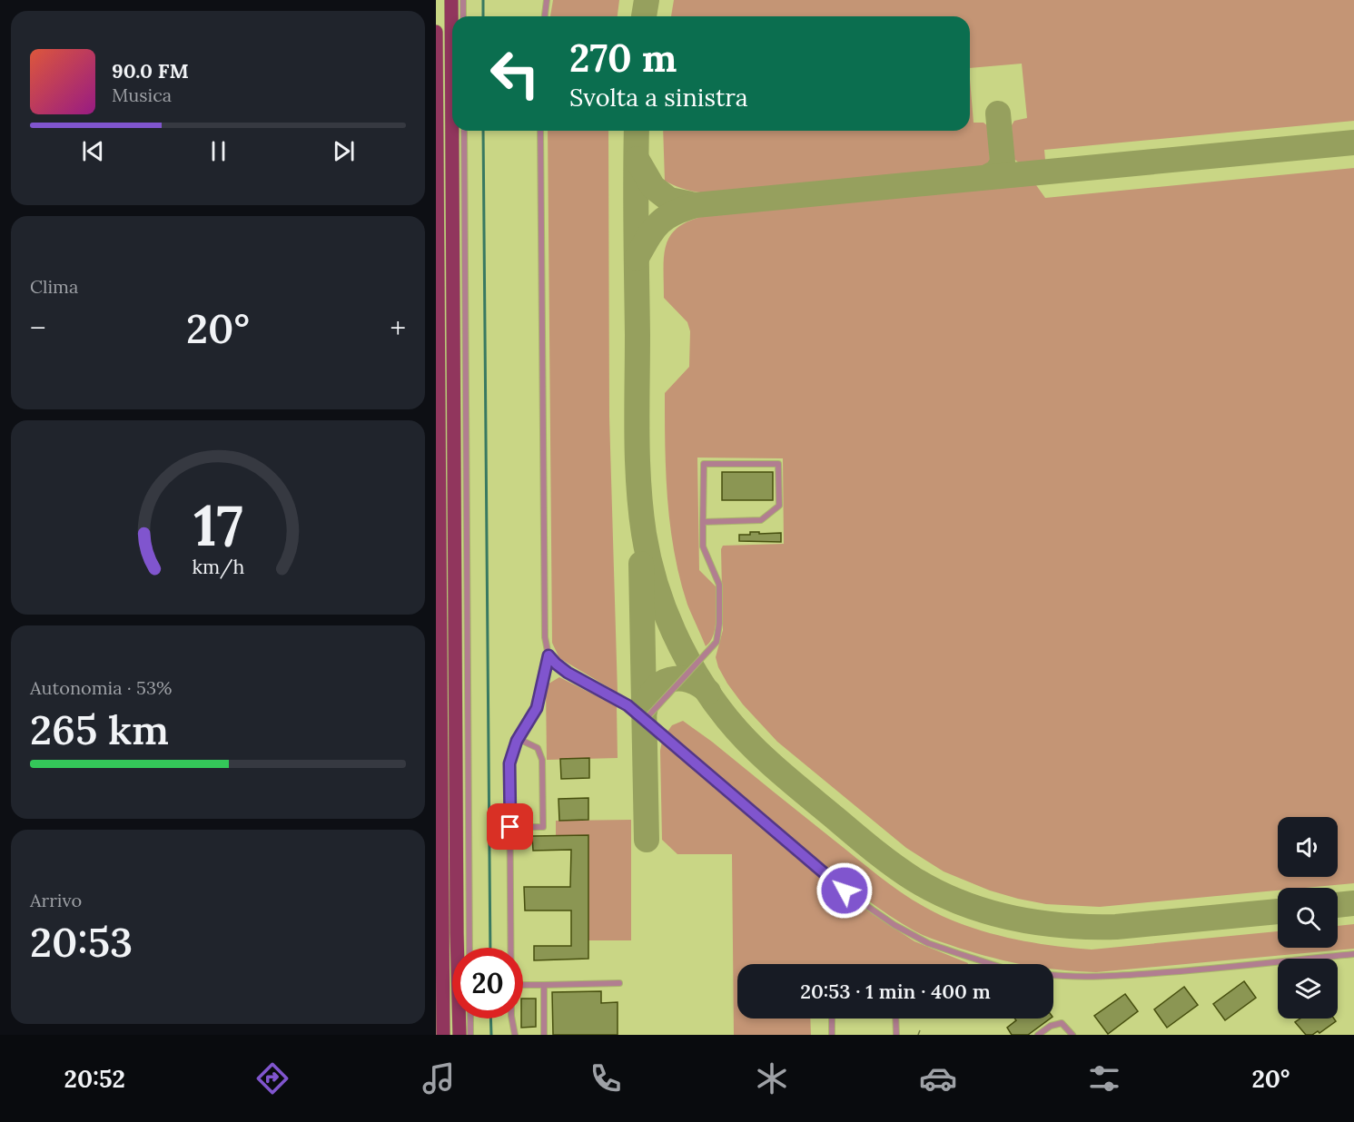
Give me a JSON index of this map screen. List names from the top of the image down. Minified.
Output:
{"page":{"turn":["270 m","Svolta a sinistra"],"song":["90.0 FM","Musica"],"tile":["Clima",["Autonomia · 53%","265 km"],["Arrivo","20:53"]],"heat":["−","20°","+"],"limit":"20","trip":"20:53 · 1 min · 400 m","tabs":["20:52","20°"],"gauge":["17","km/h"]}}
